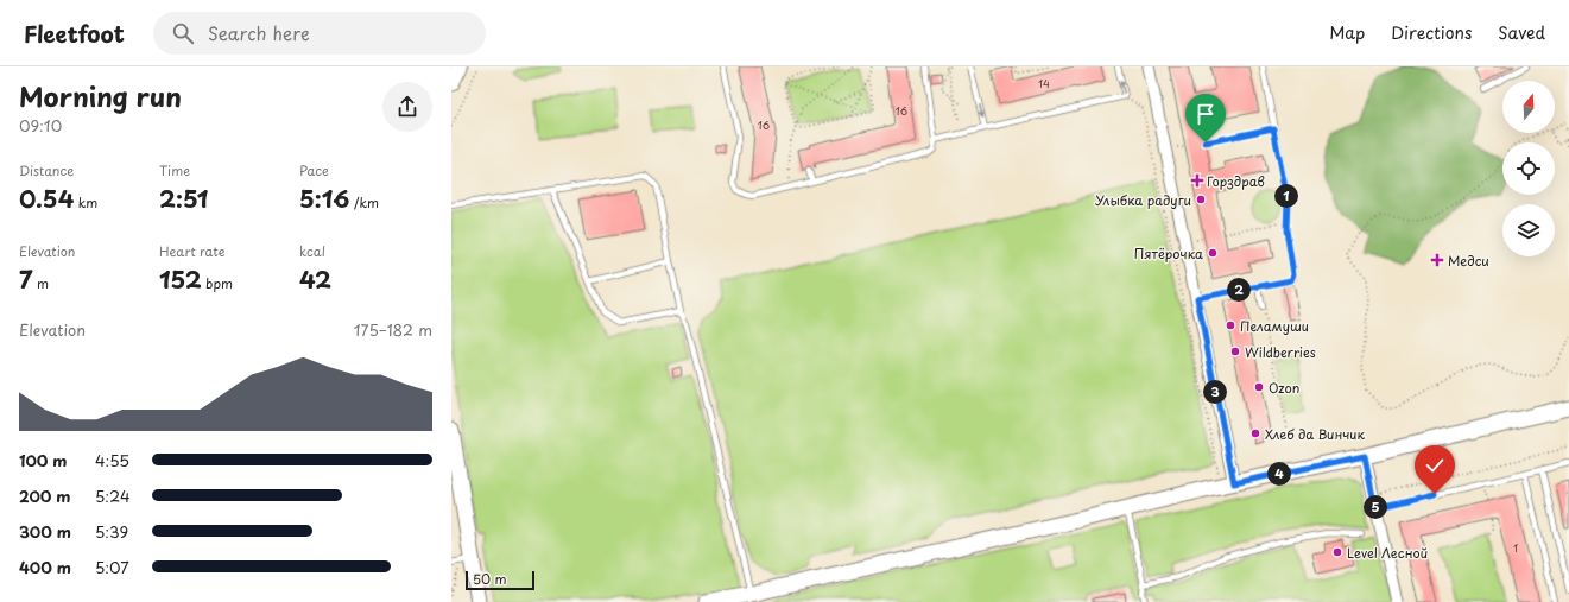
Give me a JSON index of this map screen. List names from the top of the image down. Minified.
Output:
{"places":{"health":["Горздрав","Медси"],"other":["Улыбка радуги","Пятёрочка","Пеламуши","Wildberries","Ozon","Хлеб да Винчик","Level Лесной"]},"house_numbers":["14","16","16","1"],"scale_bar":"50 m","north":"top","page":{"header":"Fleetfoot","search":"Search here","nav":["Map","Directions","Saved"],"heading":["Morning run","09:10"],"stats":[["Distance","0.54 km"],["Time","2:51"],["Pace","5:16 /km"],["Elevation","7 m"],["Heart rate","152 bpm"],["kcal","42"]],"pins":["1","2","3","4","5"],"chart":["Elevation","175–182 m"],"list":[{"name":"100 m","note":"4:55"},{"name":"200 m","note":"5:24"},{"name":"300 m","note":"5:39"},{"name":"400 m","note":"5:07"}],"scale":"50 m"}}
